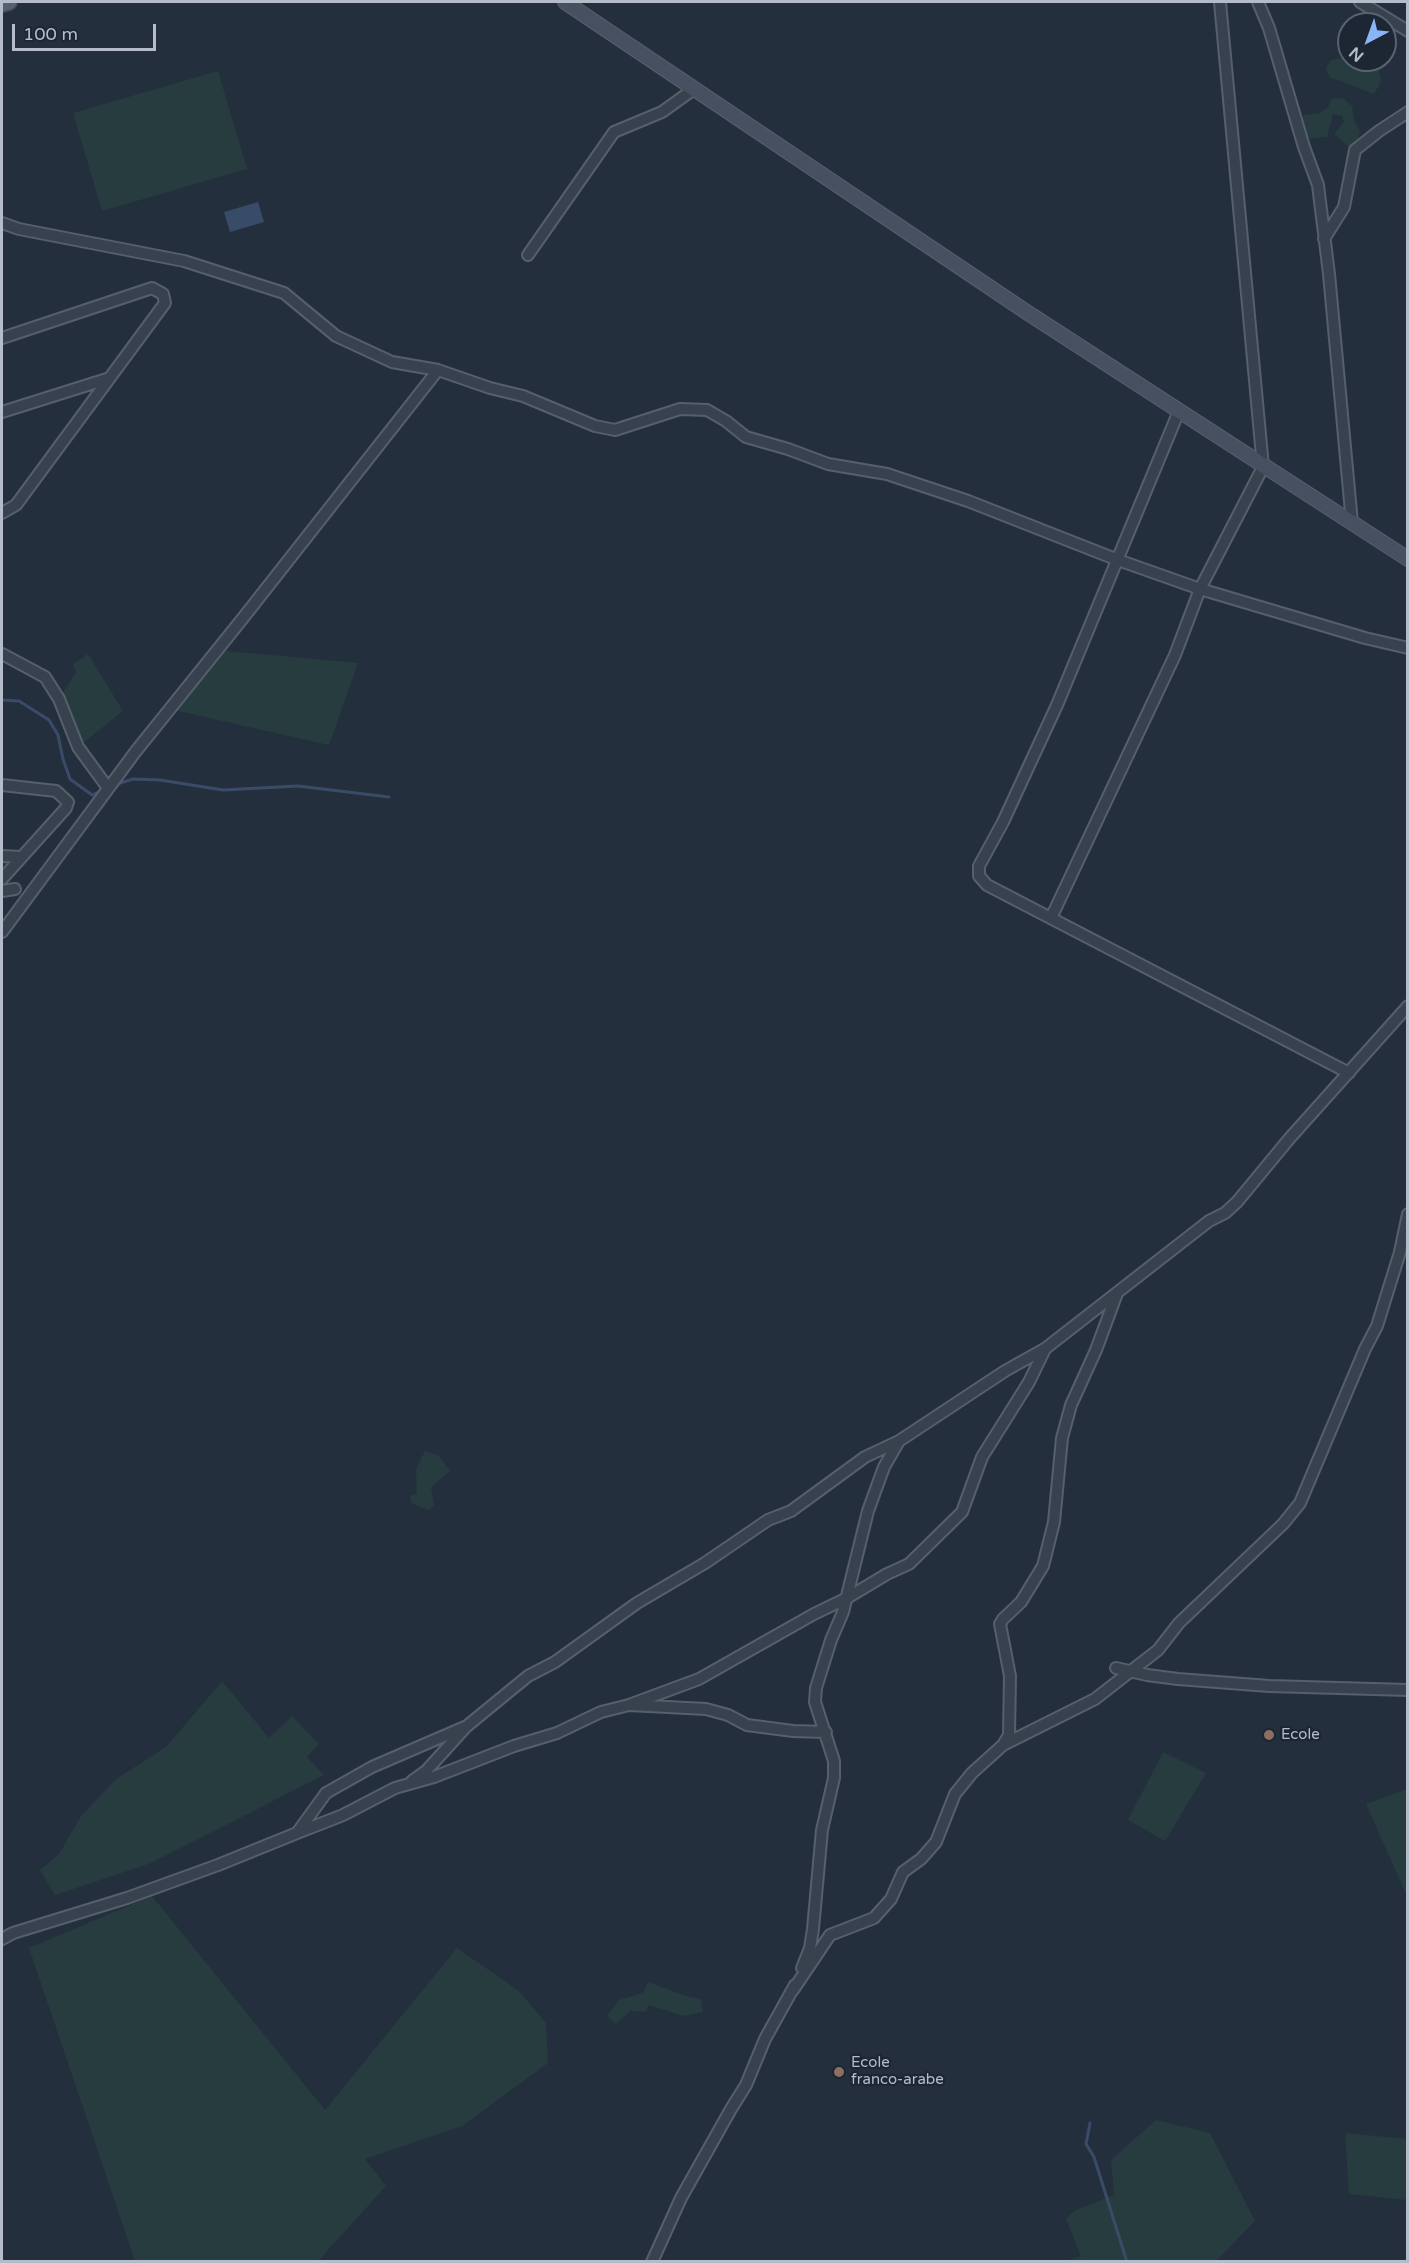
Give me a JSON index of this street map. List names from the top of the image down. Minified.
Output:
{"places":["Ecole","Ecole franco-arabe"],"scale_bar":"100 m","north":"bottom left"}
